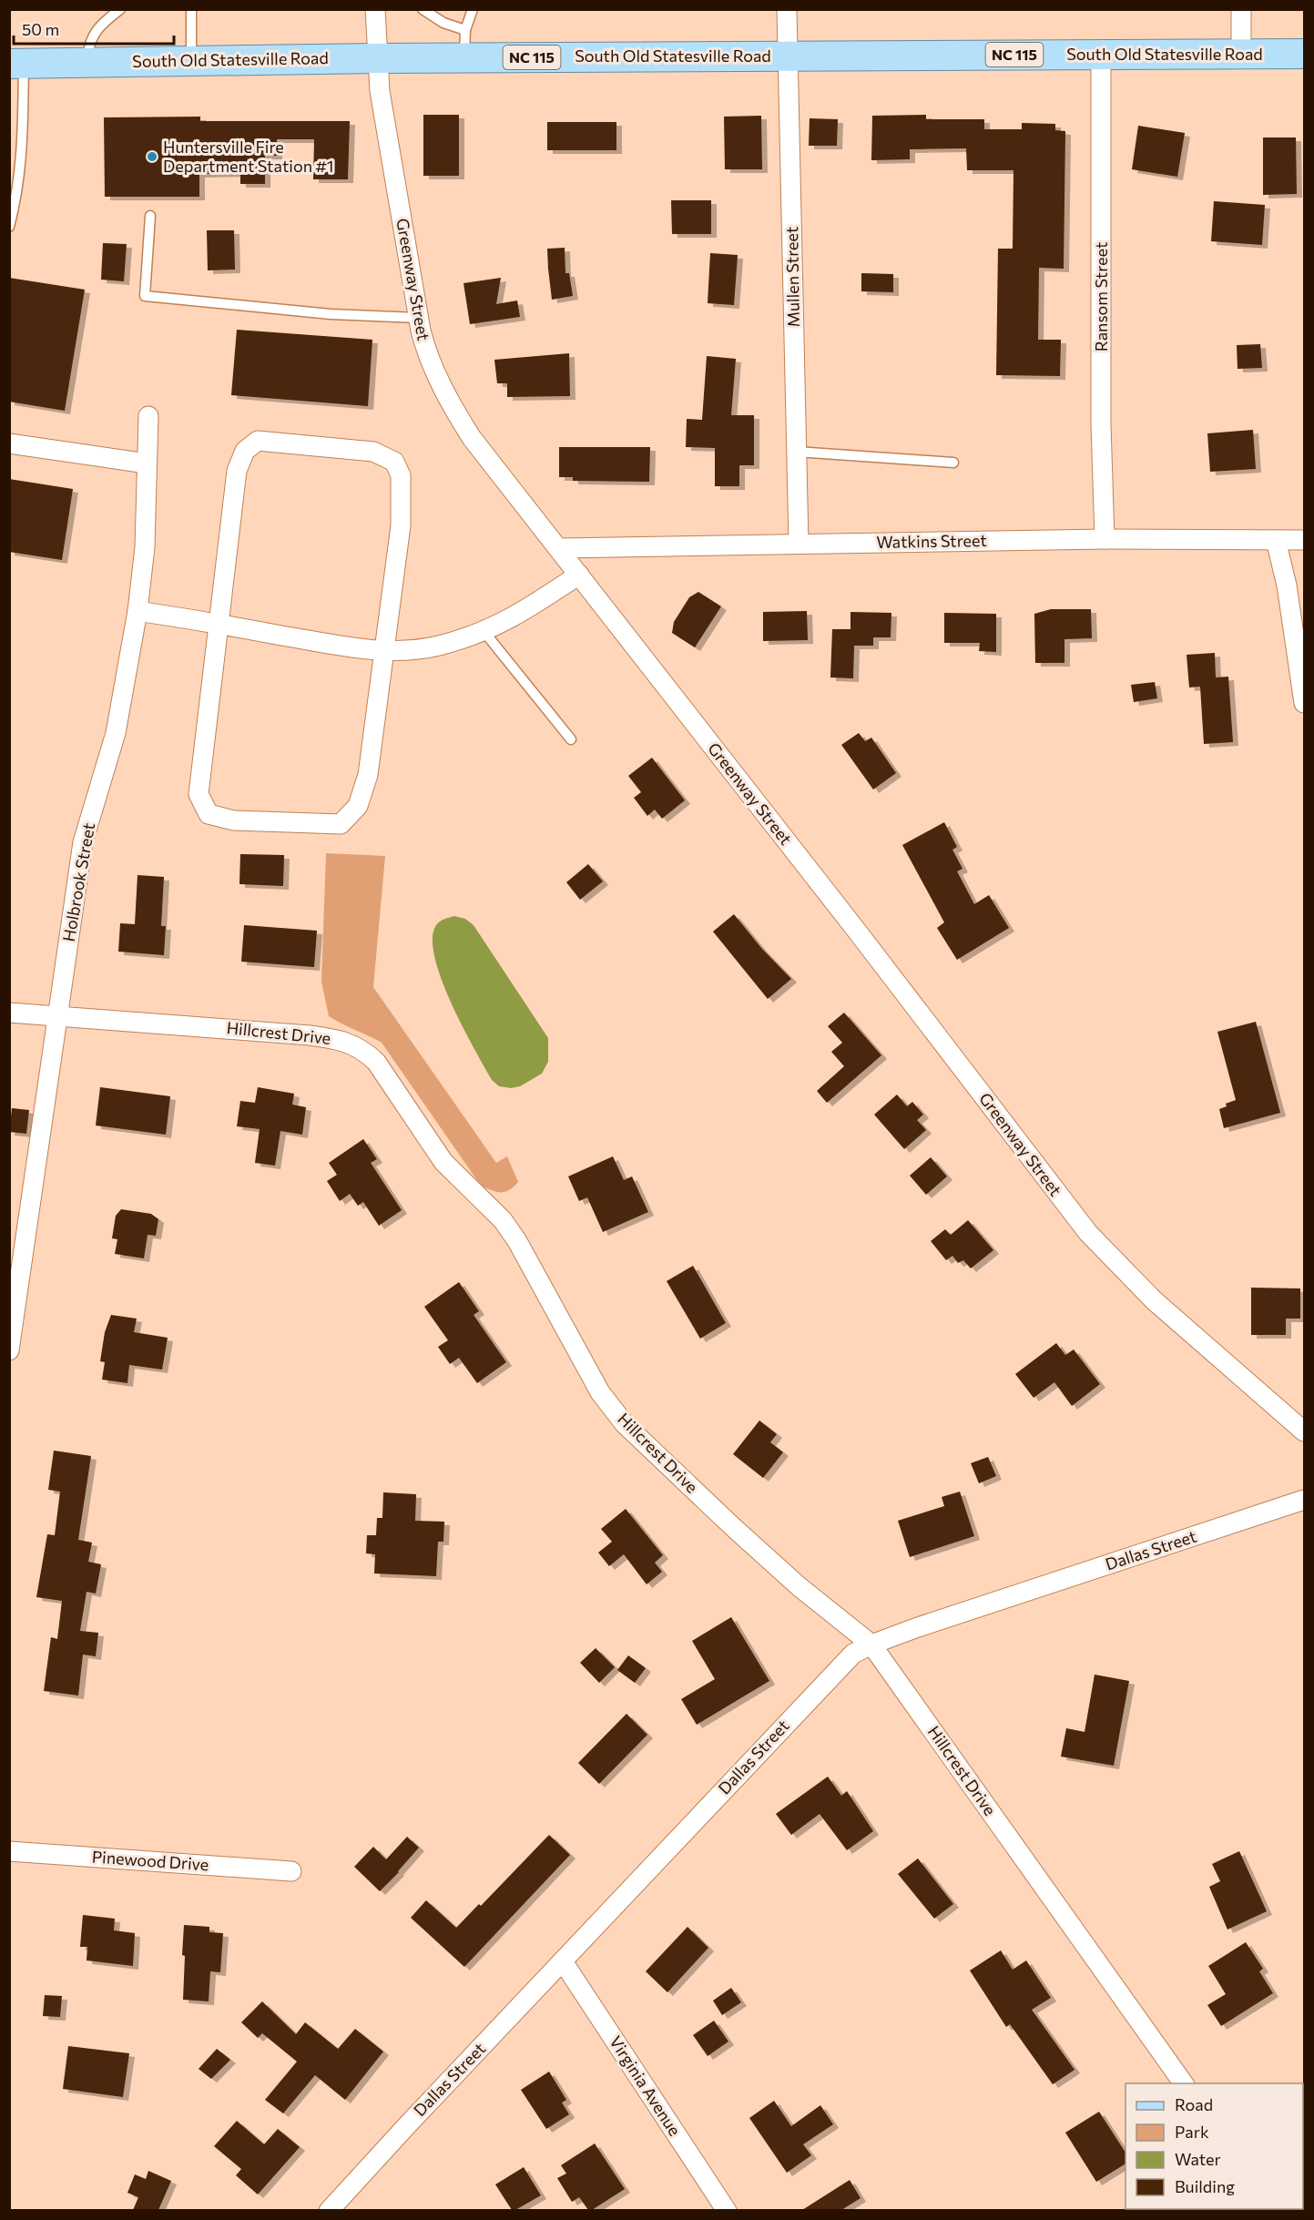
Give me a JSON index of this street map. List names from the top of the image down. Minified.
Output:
{"streets":{"main road":["NC 115","South Old Statesville Road"],"street":["Mullen Street","Greenway Street","Ransom Street","Watkins Street","Holbrook Street","Hillcrest Drive","Dallas Street","Pinewood Drive","Virginia Avenue"]},"crossings":[["South Old Statesville Road","Mullen Street"],["South Old Statesville Road","Greenway Street"],["South Old Statesville Road","Ransom Street"],["Mullen Street","Watkins Street"],["Greenway Street","Watkins Street"],["Ransom Street","Watkins Street"],["Holbrook Street","Hillcrest Drive"],["Hillcrest Drive","Dallas Street"],["Dallas Street","Virginia Avenue"]],"places":["Huntersville Fire Department Station #1"],"legend":["Road","Park","Water","Building"],"scale_bar":"50 m"}
